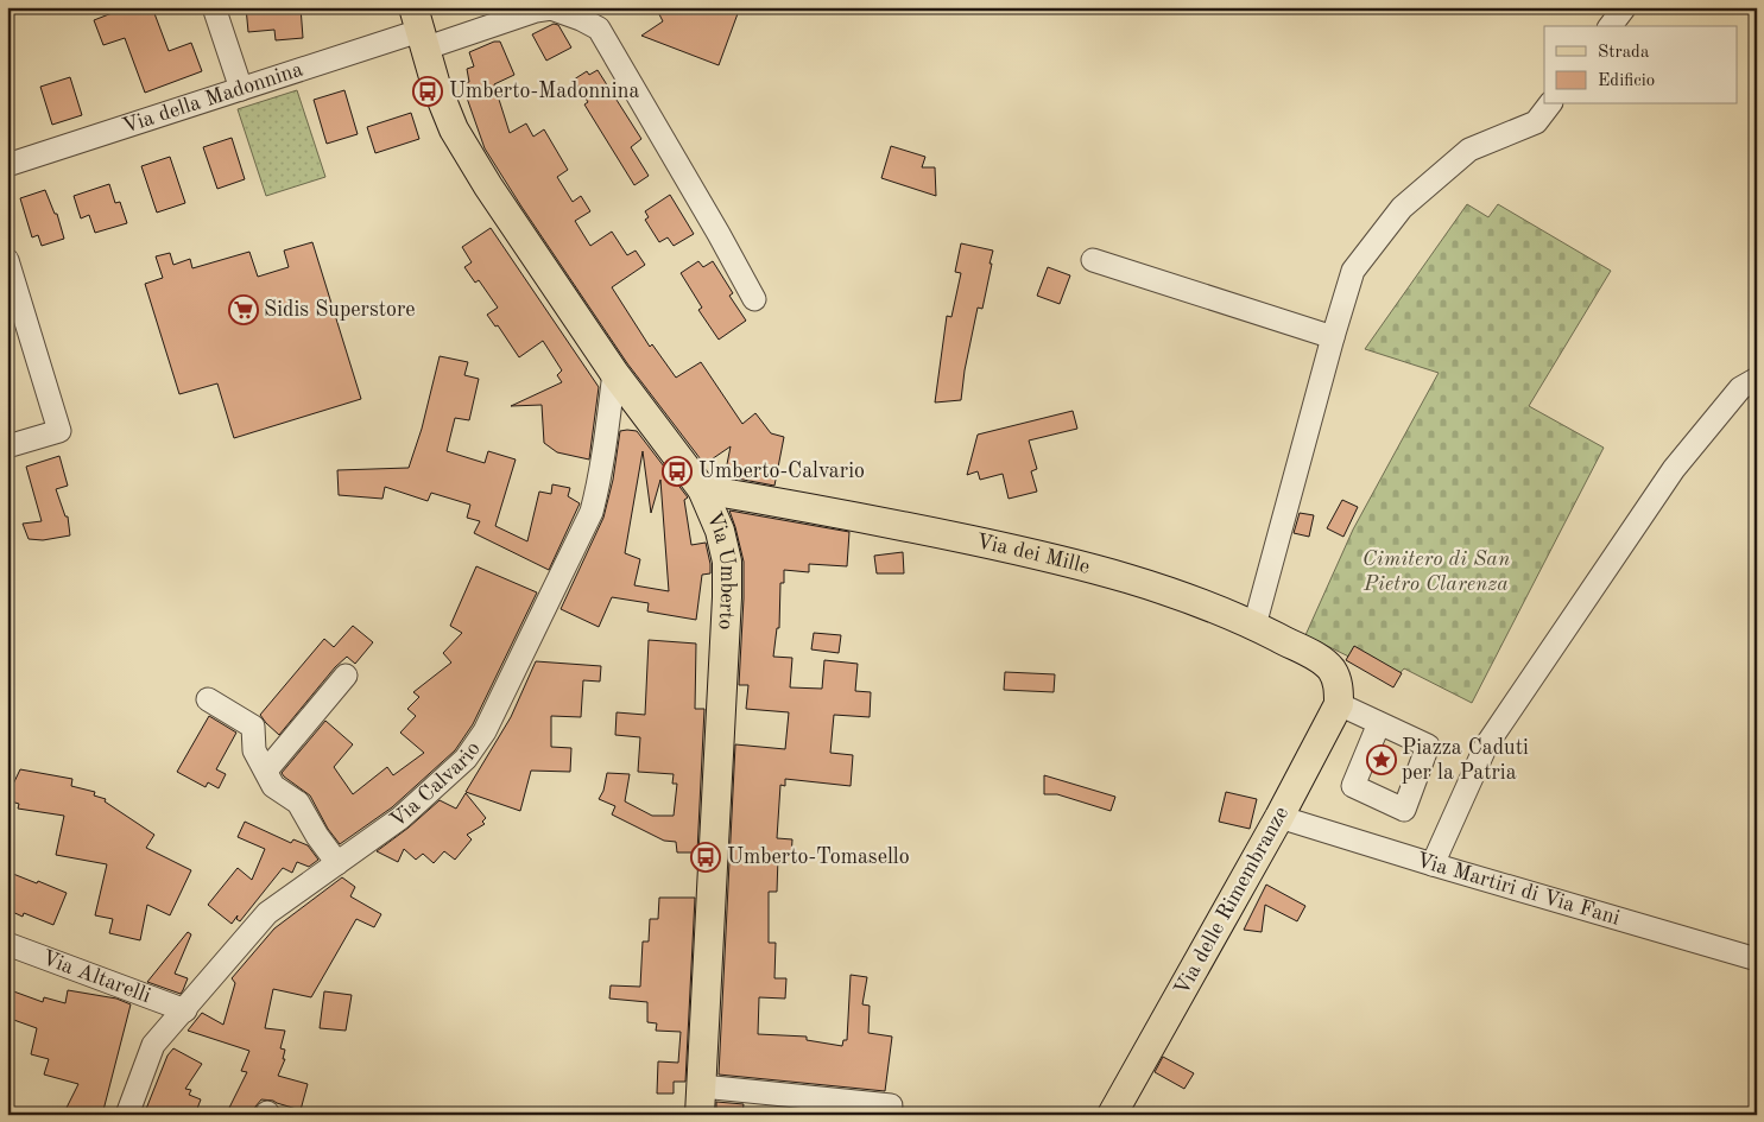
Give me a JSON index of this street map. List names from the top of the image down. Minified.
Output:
{"streets":{"main road":["Via dei Mille","Via Umberto","Via delle Rimembranze"],"street":["Via della Madonnina","Via Calvario","Via Martiri di Via Fani","Via Altarelli"]},"crossings":[["Via della Madonnina","Via Umberto"],["Via dei Mille","Via Umberto"],["Via dei Mille","Via delle Rimembranze"],["Via Umberto","Via Calvario"],["Via Calvario","Via Altarelli"],["Via Martiri di Via Fani","Via delle Rimembranze"]],"parks":["Cimitero di San Pietro Clarenza"],"places":{"bus stop":["Umberto-Madonnina","Umberto-Calvario","Umberto-Tomasello"],"supermarket":["Sidis Superstore"],"place":["Piazza Caduti per la Patria"]},"legend":["Strada","Edificio"]}
